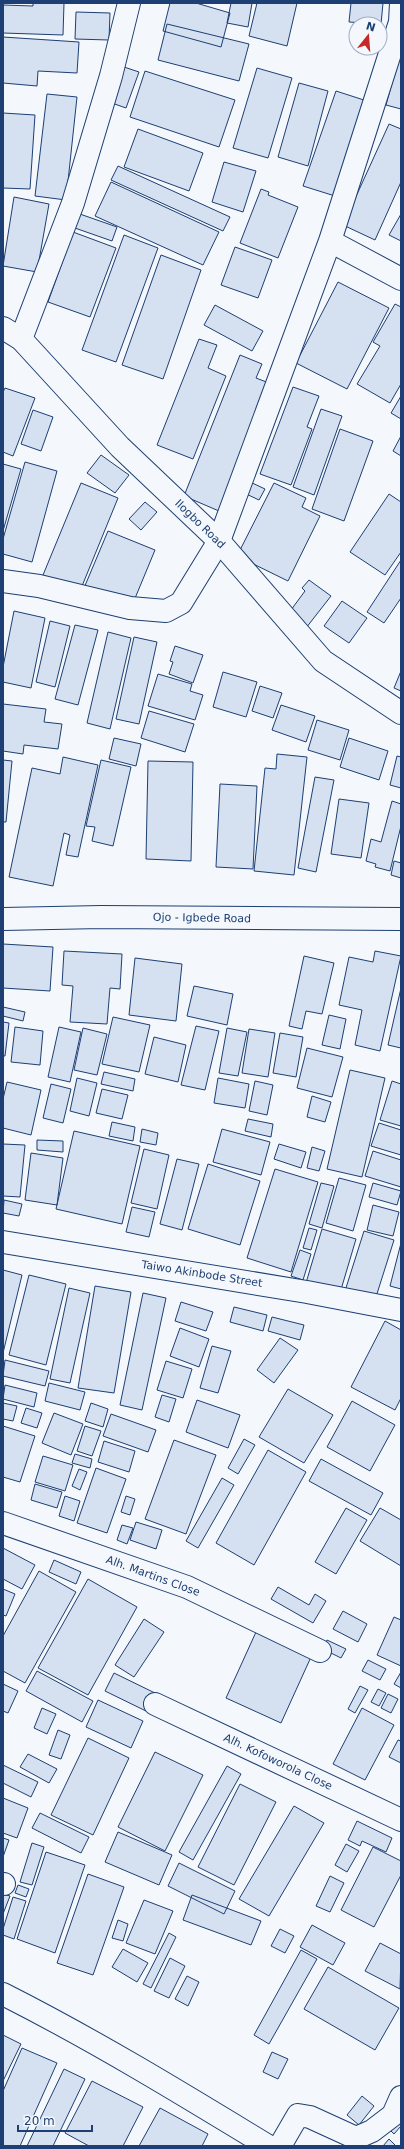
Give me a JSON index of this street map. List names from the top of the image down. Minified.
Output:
{"streets":{"street":["Ilogbo Road","Ojo - Igbede Road","Taiwo Akinbode Street","Alh. Martins Close","Alh. Kofoworola Close"]},"scale_bar":"20 m","north":"top"}
